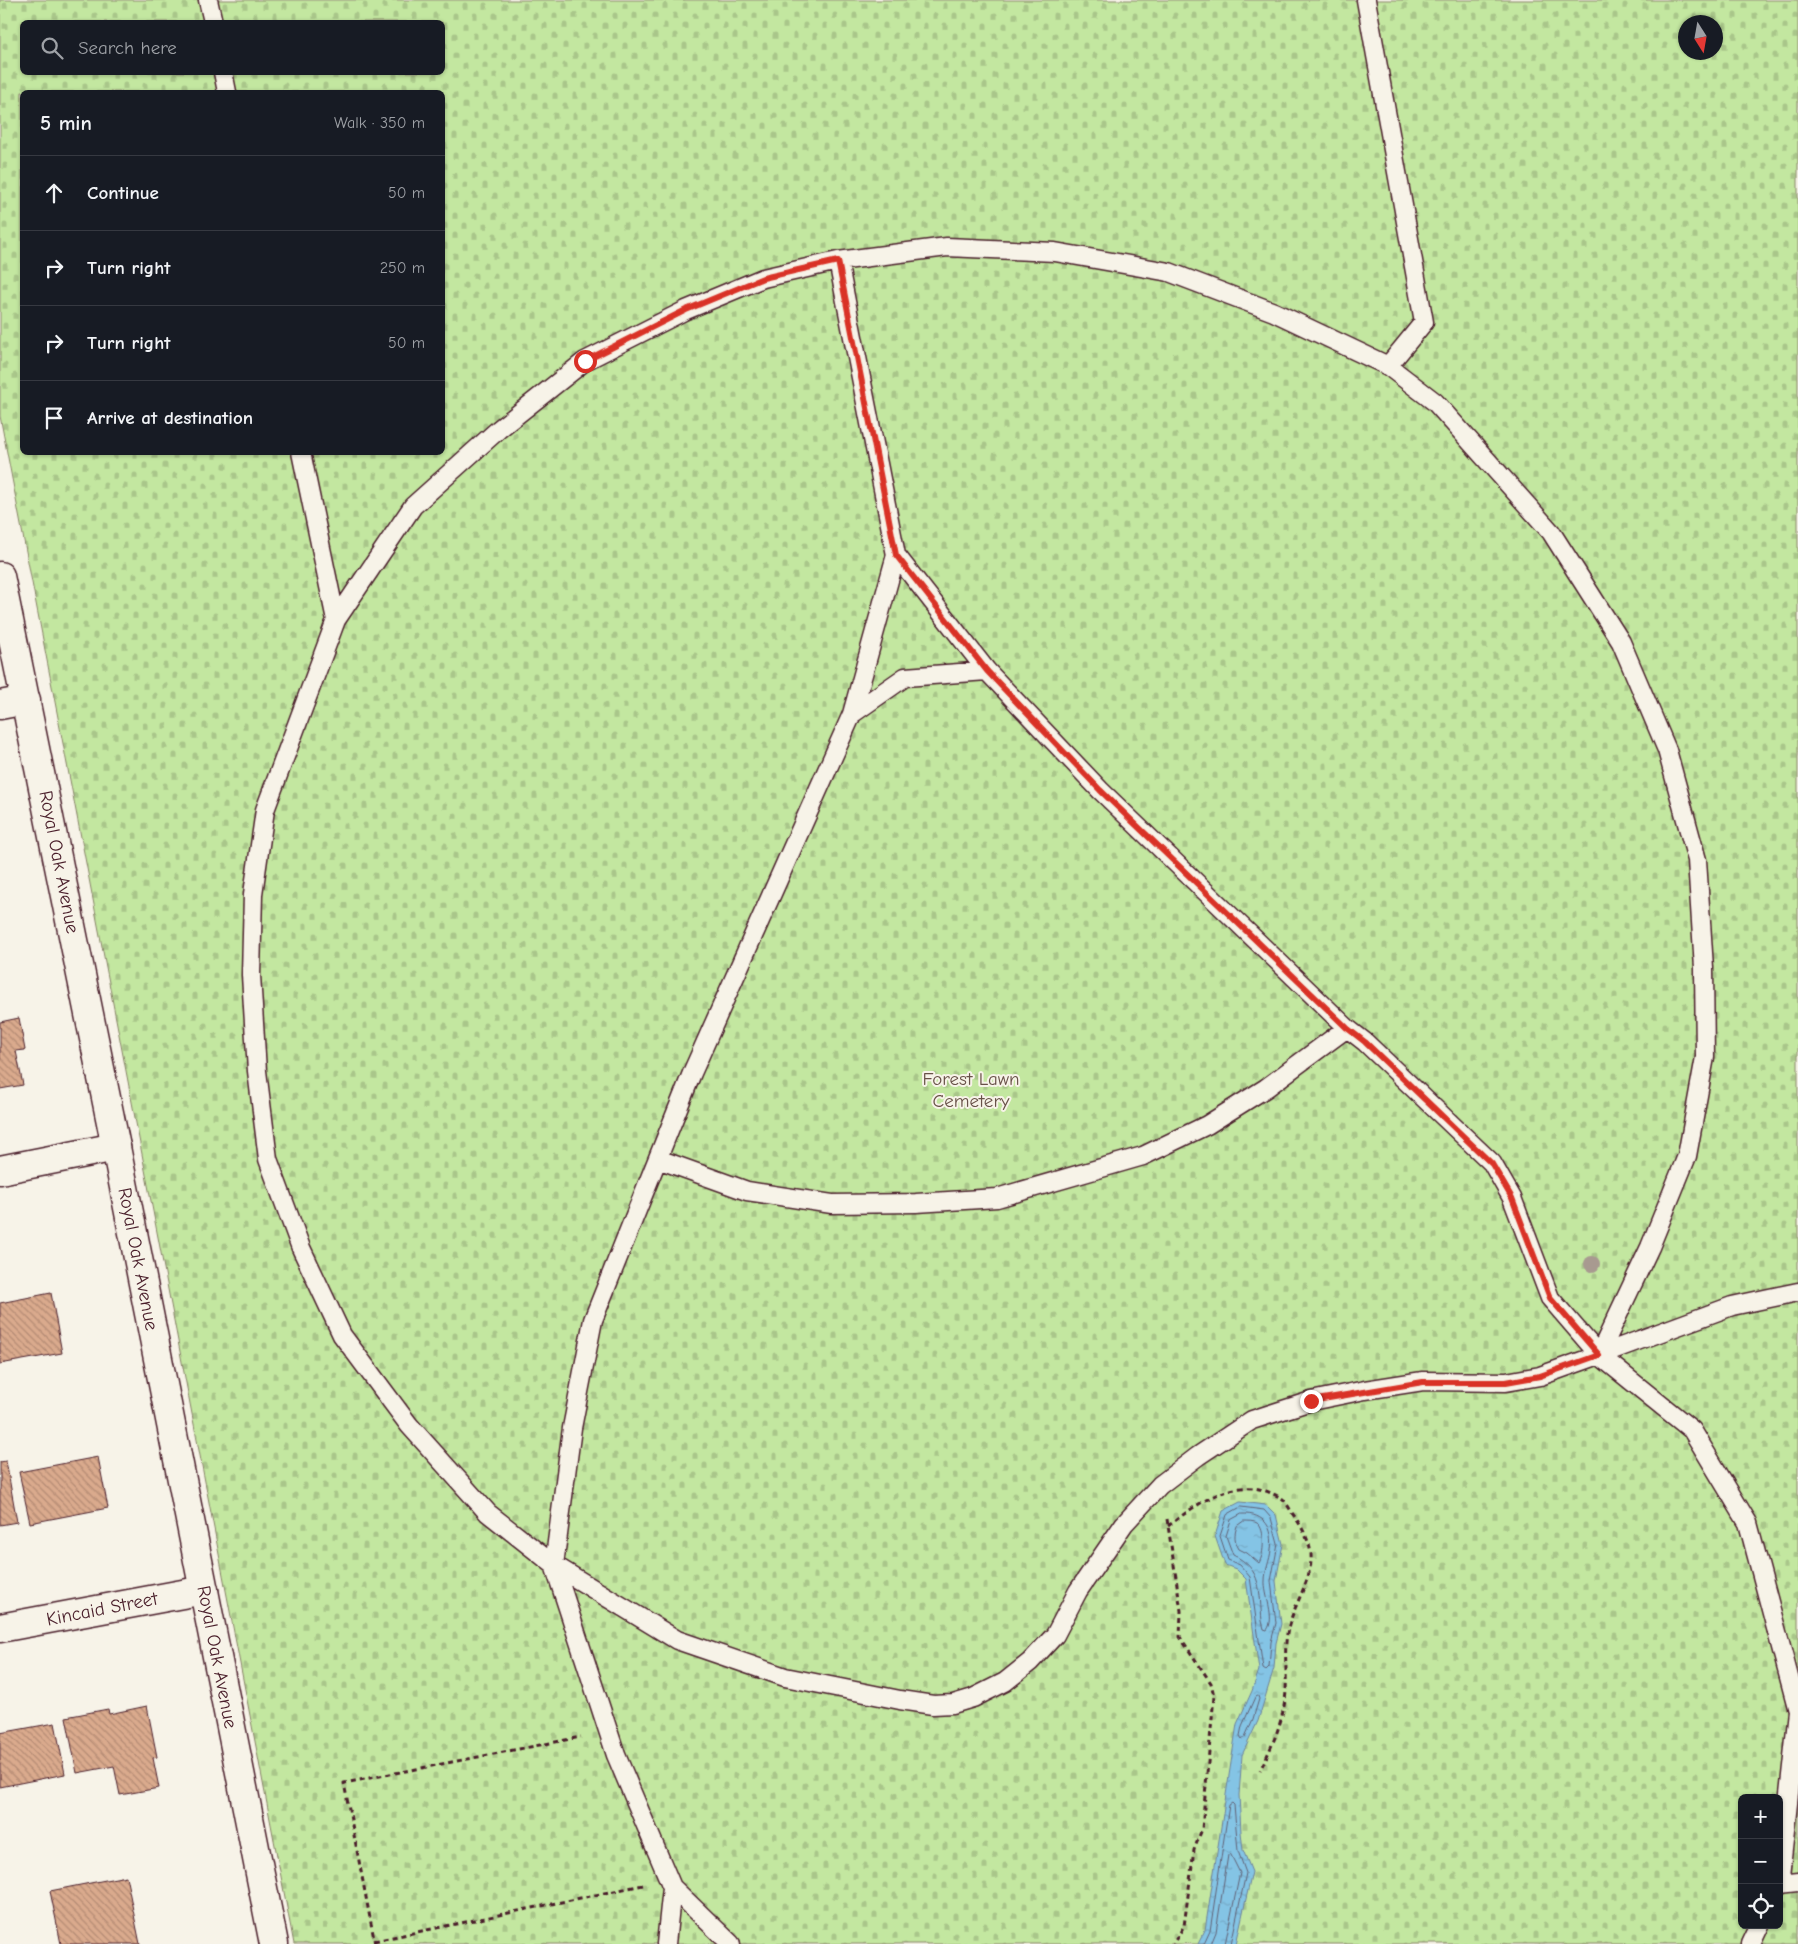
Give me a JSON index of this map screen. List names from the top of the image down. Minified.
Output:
{"streets":{"street":["Royal Oak Avenue","Kincaid Street"]},"crossings":[["Royal Oak Avenue","Kincaid Street"]],"parks":["Forest Lawn Cemetery"],"north":"bottom","page":{"search":"Search here","heading":["5 min","Walk · 350 m"],"list":[["Continue","50 m"],["Turn right","250 m"],["Turn right","50 m"],"Arrive at destination"],"map_buttons":["+","−"]}}
